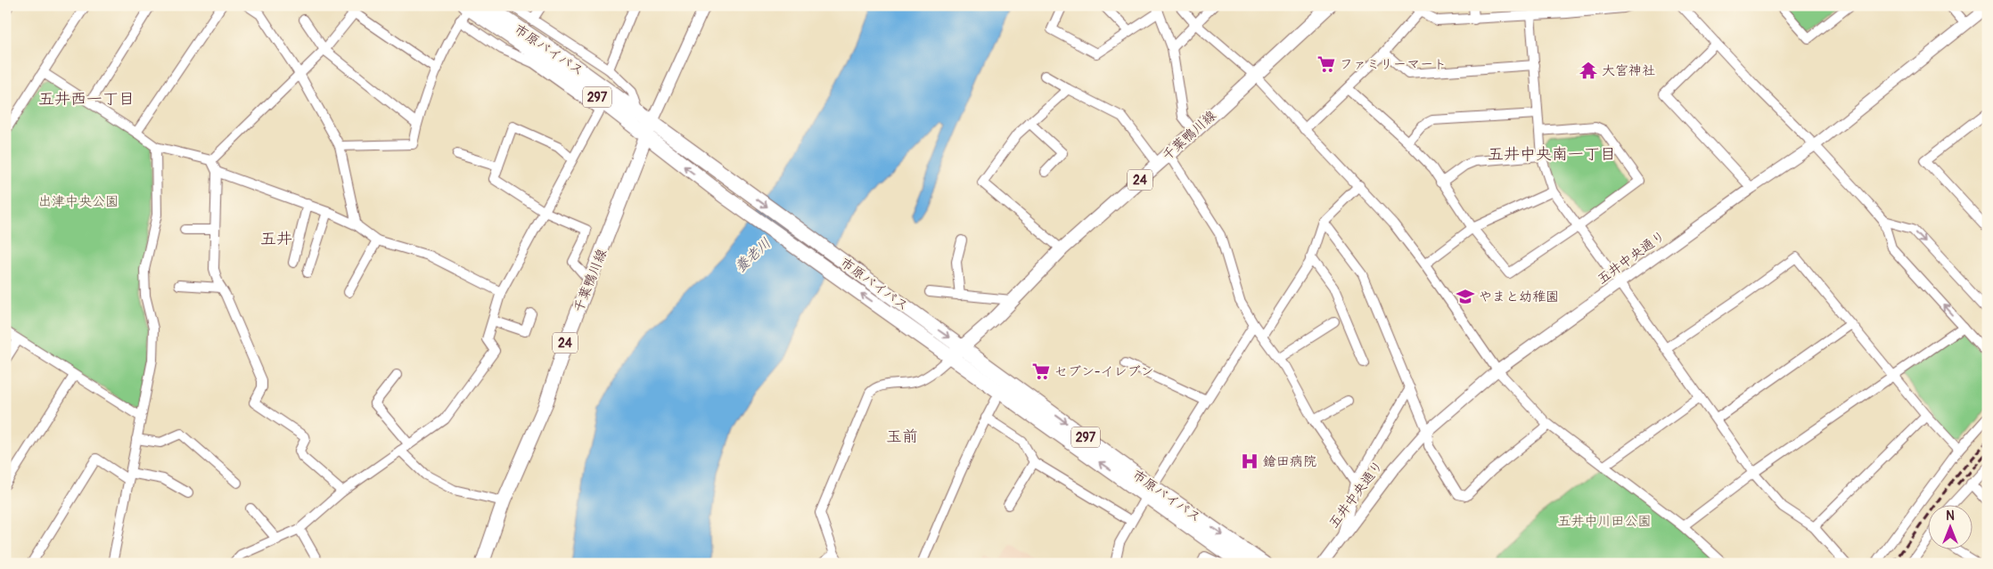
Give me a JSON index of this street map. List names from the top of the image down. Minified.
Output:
{"streets":{"highway":["市原バイパス","297"],"main road":["千葉鴨川線","24"],"street":["五井中央通り"]},"crossings":[["市原バイパス","千葉鴨川線"]],"districts":["五井西一丁目","五井中央南一丁目","五井","玉前"],"water":["養老川"],"parks":["出津中央公園","五井中川田公園"],"places":{"supermarket":["ファミリーマート","セブン-イレブン"],"temple":["大宮神社"],"school or university":["やまと幼稚園"],"hospital":["鎗田病院"]},"north":"top"}
